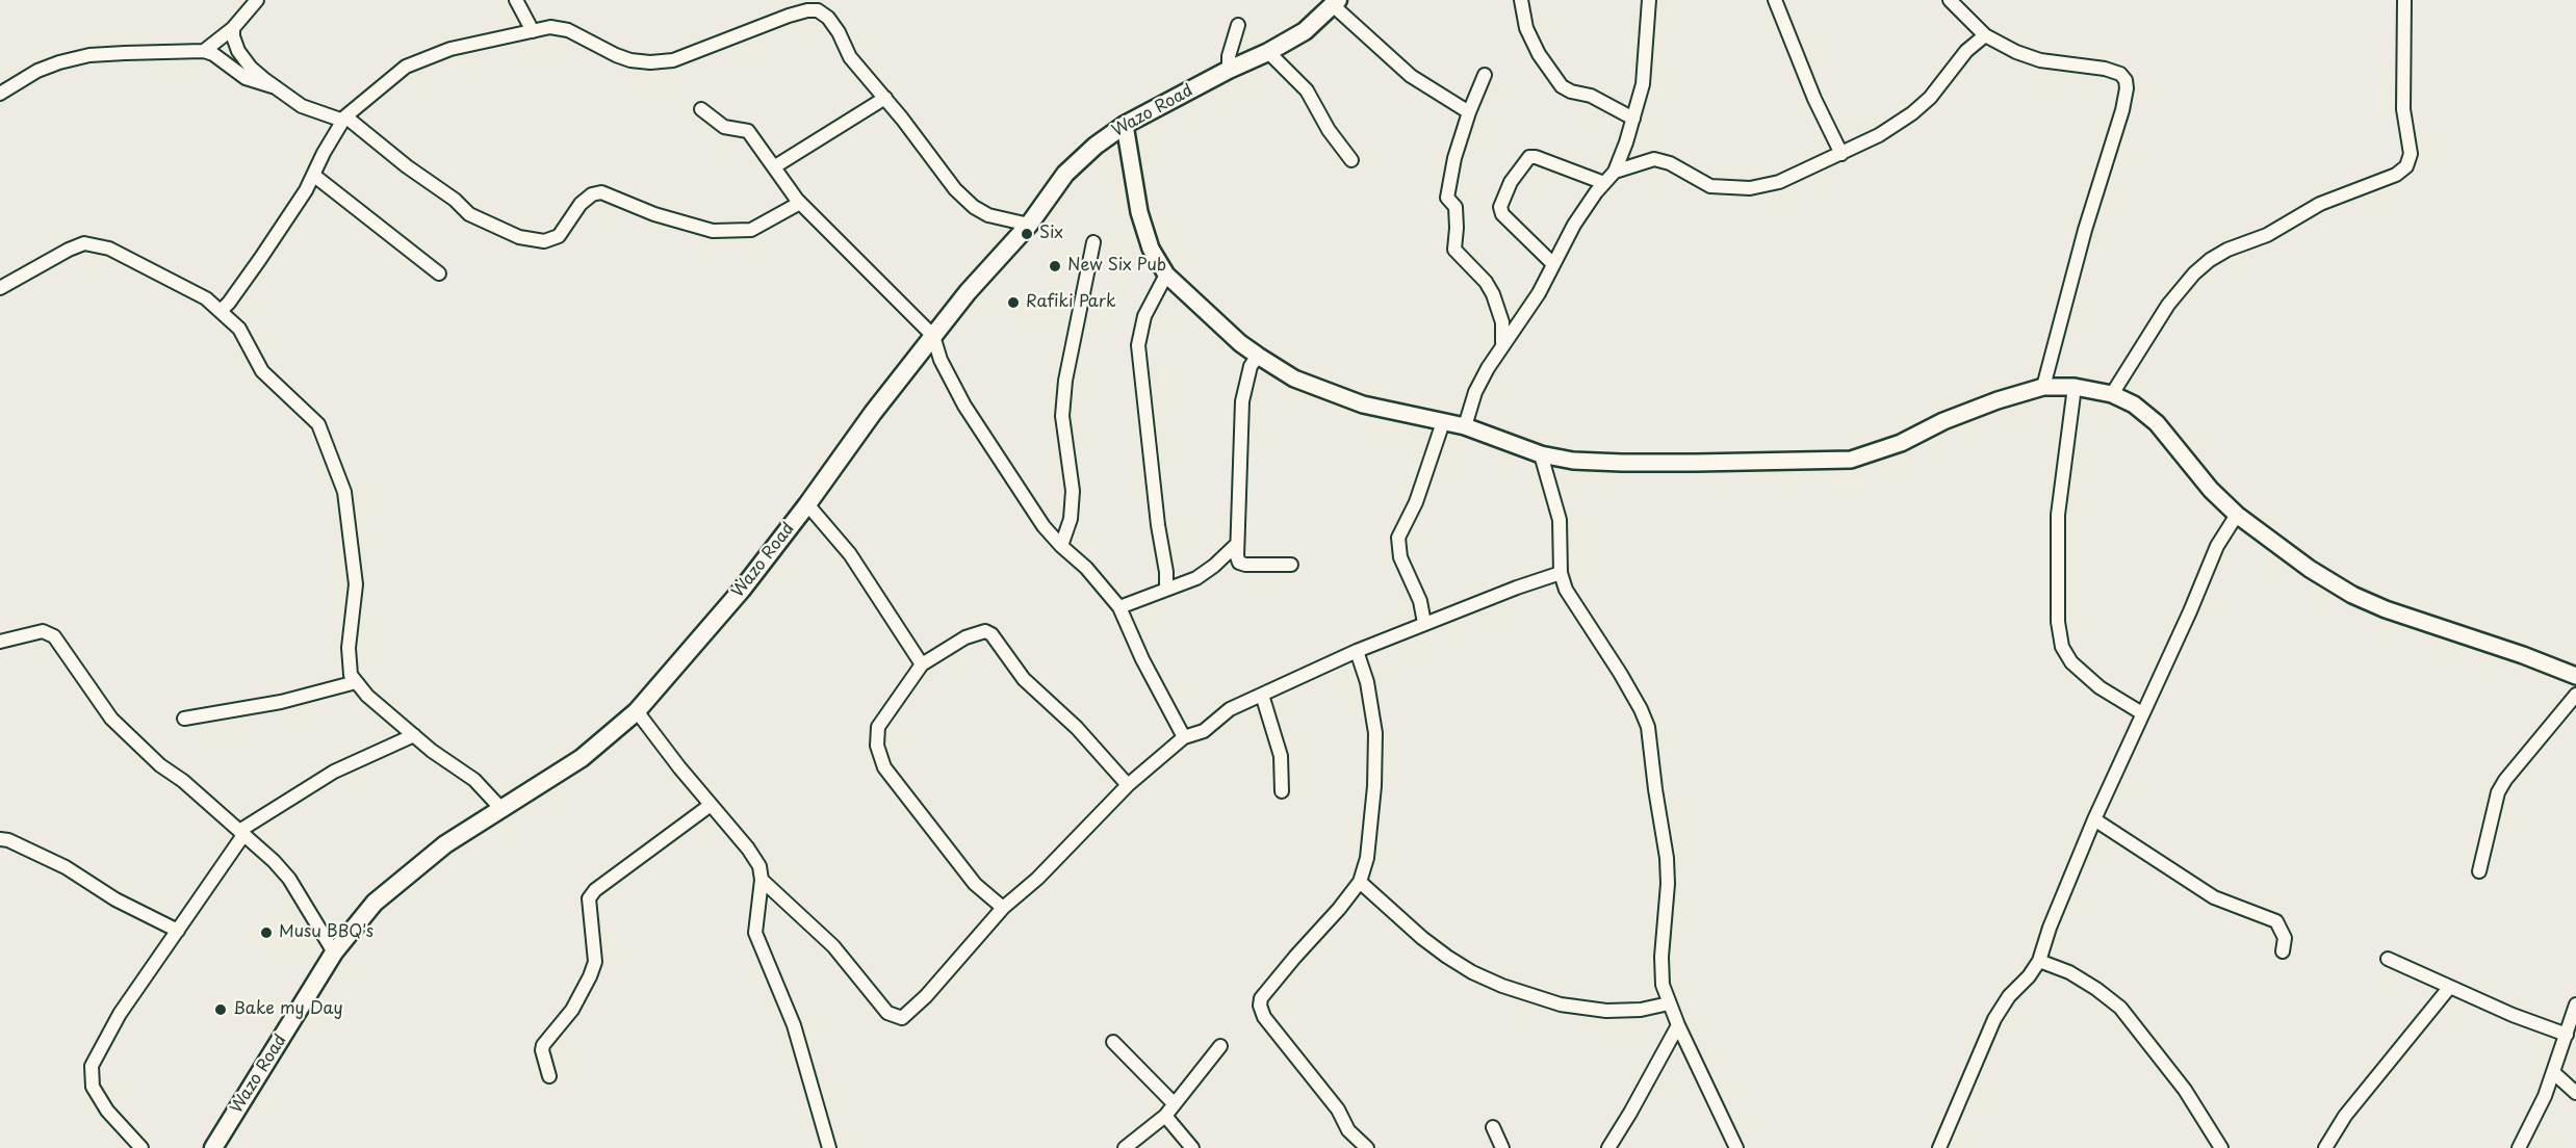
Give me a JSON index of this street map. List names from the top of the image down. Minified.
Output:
{"streets":{"main road":["Wazo Road"]},"places":["Six","New Six Pub","Rafiki Park","Musu BBQ's","Bake my Day"]}
